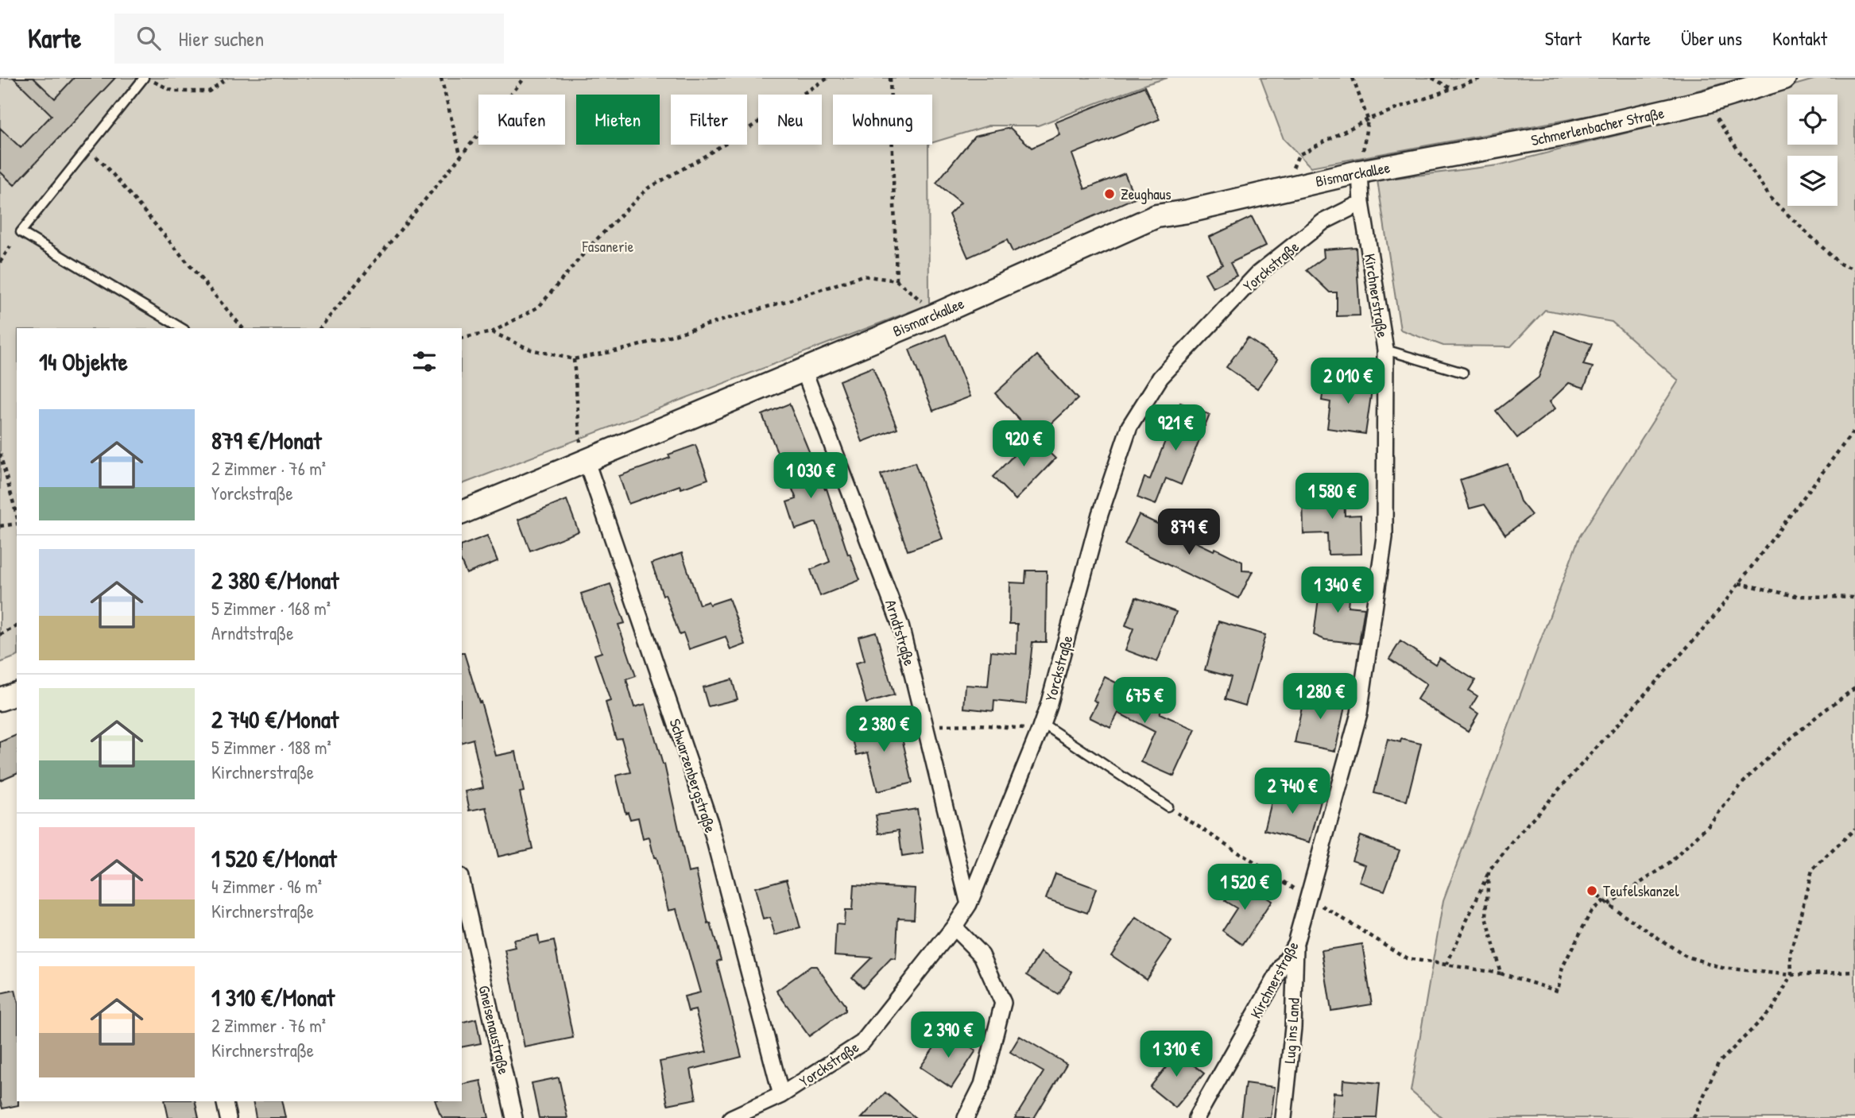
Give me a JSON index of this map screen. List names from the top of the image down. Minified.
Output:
{"streets":{"street":["Schmerlenbacher Straße","Bismarckallee","Yorckstraße","Kirchnerstraße","Arndtstraße","Schwarzenbergstraße","Gneisenaustraße","Lug ins Land"]},"crossings":[["Schmerlenbacher Straße","Bismarckallee"],["Bismarckallee","Kirchnerstraße"],["Bismarckallee","Arndtstraße"],["Bismarckallee","Schwarzenbergstraße"],["Yorckstraße","Kirchnerstraße"],["Yorckstraße","Arndtstraße"],["Yorckstraße","Schwarzenbergstraße"],["Kirchnerstraße","Lug ins Land"]],"parks":["Fasanerie"],"places":["Zeughaus","Teufelskanzel"],"page":{"header":"Karte","search":"Hier suchen","nav":["Start","Karte","Über uns","Kontakt"],"chip":["Kaufen","Mieten","Filter","Neu","Wohnung"],"heading":"14 Objekte","price":["2 010 €","921 €","920 €","1 030 €","1 580 €","879 €","1 340 €","1 280 €","675 €","2 380 €","2 740 €","1 520 €","2 390 €","1 310 €"],"list":[{"name":"879 €/Monat","note":"2 Zimmer · 76 m² · Yorckstraße"},{"name":"2 380 €/Monat","note":"5 Zimmer · 168 m² · Arndtstraße"},{"name":"2 740 €/Monat","note":"5 Zimmer · 188 m² · Kirchnerstraße"},{"name":"1 520 €/Monat","note":"4 Zimmer · 96 m² · Kirchnerstraße"},{"name":"1 310 €/Monat","note":"2 Zimmer · 76 m² · Kirchnerstraße"}]}}
